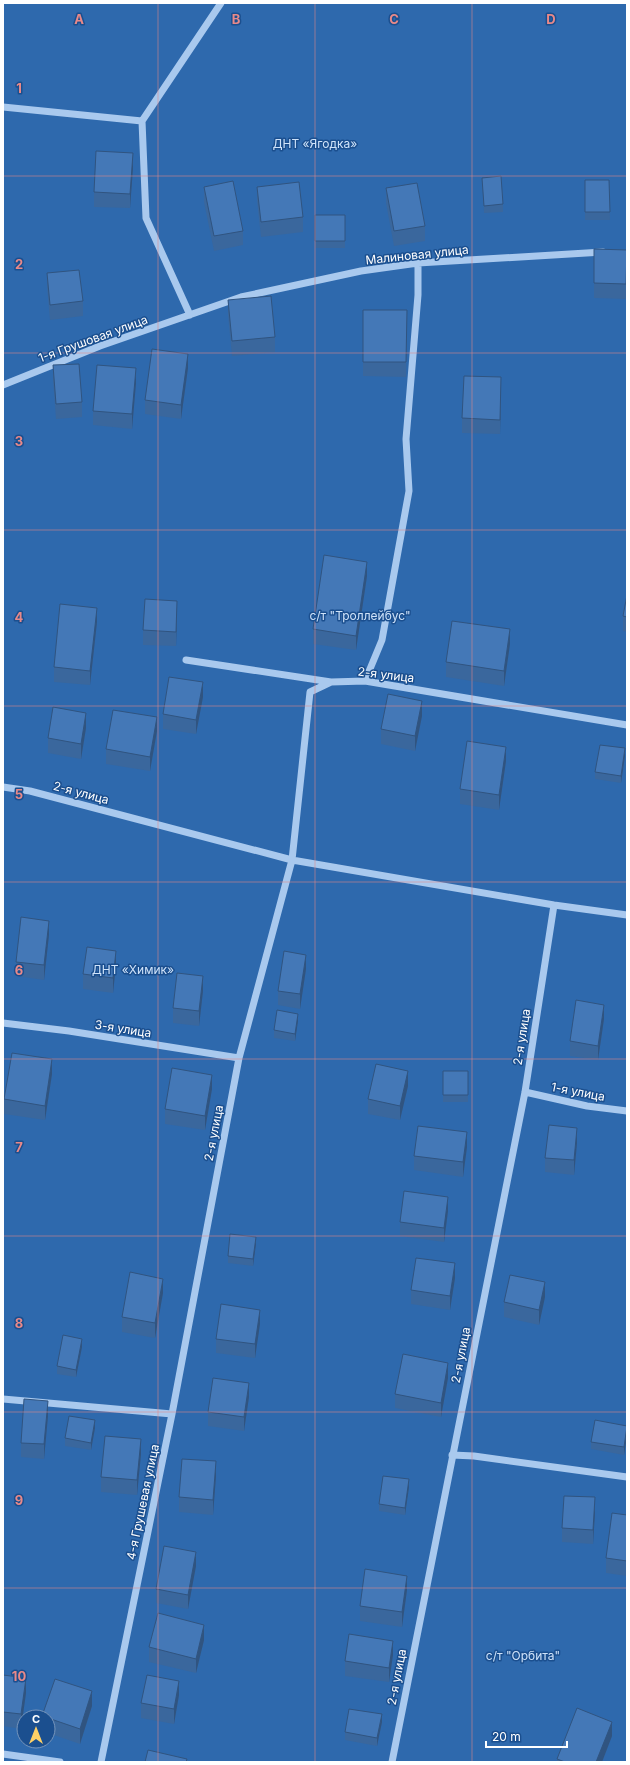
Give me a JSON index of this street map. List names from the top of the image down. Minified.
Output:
{"streets":{"street":["Малиновая улица","1-я Грушовая улица","2-я улица","3-я улица","1-я улица","4-я Грушевая улица"]},"crossings":[["Малиновая улица","1-я Грушовая улица"],["2-я улица","3-я улица"],["2-я улица","1-я улица"],["2-я улица","4-я Грушевая улица"]],"parks":["ДНТ «Ягодка»","с/т \"Троллейбус\"","ДНТ «Химик»","с/т \"Орбита\""],"scale_bar":"20 m","north":"top","grid":{"columns":["A","B","C","D"],"rows":["1","2","3","4","5","6","7","8","9","10"]}}
